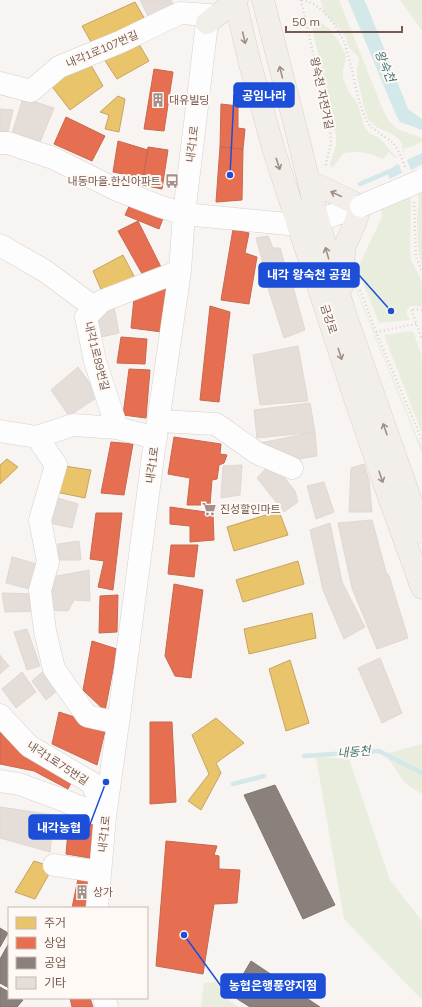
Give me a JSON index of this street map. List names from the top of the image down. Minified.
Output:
{"streets":{"main road":["금강로"],"street":["내각1로107번길","내각1로","내각1로89번길","내각1로75번길"],"path":["왕숙천 자전거길"]},"crossings":[["내각1로107번길","내각1로"],["내각1로","내각1로89번길"],["내각1로","내각1로75번길"]],"water":["왕숙천","내동천"],"places":{"building":["대유빌딩","상가"],"other":["공임나라","내각 왕숙천 공원","내각농협","농협은행풍양지점"],"bus stop":["내동마을.한신아파트"],"supermarket":["진성할인마트"]},"legend":["주거","상업","공업","기타"],"scale_bar":"50 m"}
